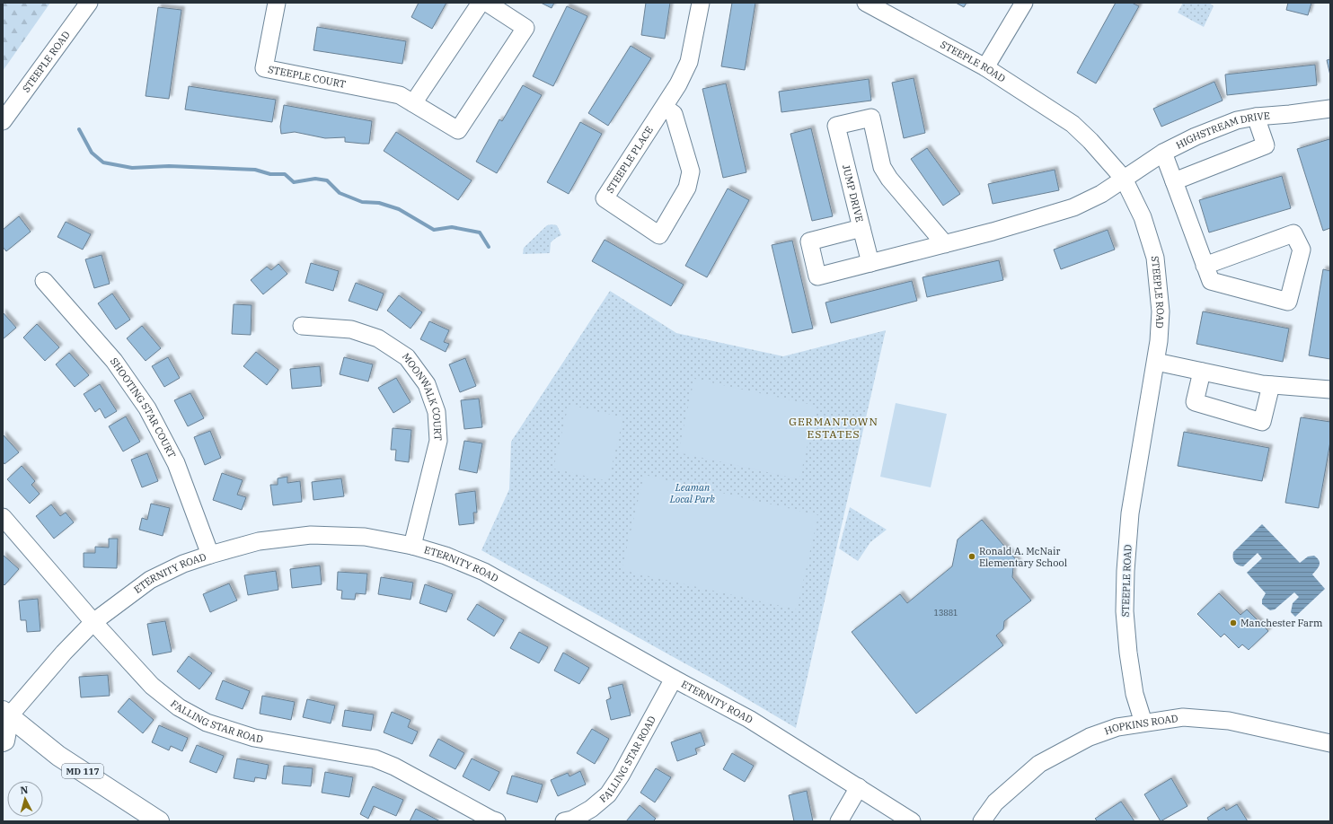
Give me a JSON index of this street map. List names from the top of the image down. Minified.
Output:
{"streets":{"main road":["MD 117"],"street":["STEEPLE ROAD","STEEPLE COURT","HIGHSTREAM DRIVE","STEEPLE PLACE","JUMP DRIVE","MOONWALK COURT","SHOOTING STAR COURT","ETERNITY ROAD","FALLING STAR ROAD","HOPKINS ROAD"]},"crossings":[["STEEPLE ROAD","HIGHSTREAM DRIVE"],["STEEPLE ROAD","JUMP DRIVE"],["STEEPLE ROAD","HOPKINS ROAD"],["HIGHSTREAM DRIVE","JUMP DRIVE"],["MOONWALK COURT","ETERNITY ROAD"],["SHOOTING STAR COURT","ETERNITY ROAD"],["ETERNITY ROAD","FALLING STAR ROAD"],["ETERNITY ROAD","MD 117"]],"districts":["GERMANTOWN ESTATES"],"parks":["Leaman Local Park"],"places":["Ronald A. McNair Elementary School","Manchester Farm"],"house_numbers":["13881"],"north":"top"}
